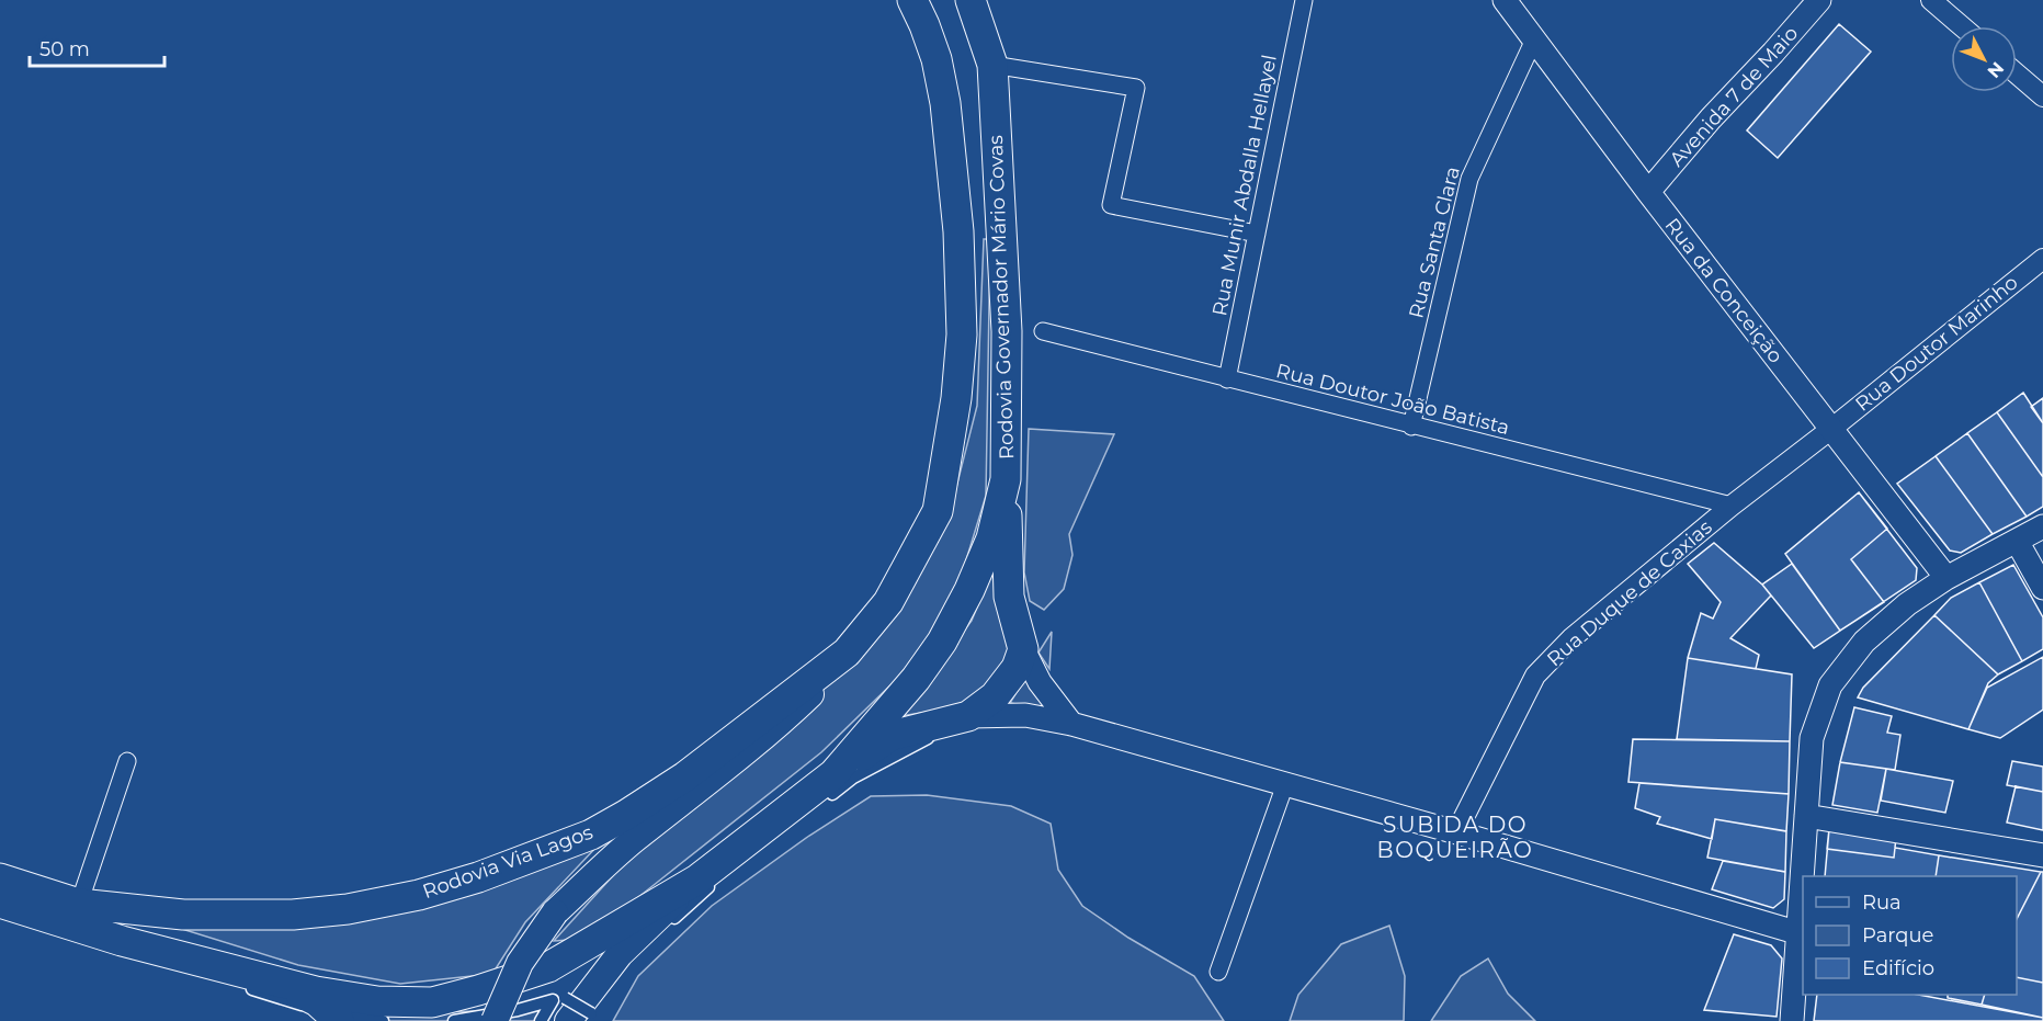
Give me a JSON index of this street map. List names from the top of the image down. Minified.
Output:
{"streets":{"highway":["Rodovia Governador Mário Covas","Rodovia Via Lagos"],"main road":["Avenida 7 de Maio","Rua da Conceição"],"street":["Rua Munir Abdalla Hellayel","Rua Santa Clara","Rua Doutor Marinho","Rua Doutor João Batista","Rua Duque de Caxias"]},"crossings":[["Avenida 7 de Maio","Rua da Conceição"],["Rua Munir Abdalla Hellayel","Rua Doutor João Batista"],["Rua Santa Clara","Rua da Conceição"],["Rua Santa Clara","Rua Doutor João Batista"],["Rua da Conceição","Rua Doutor Marinho"],["Rua da Conceição","Rua Duque de Caxias"],["Rodovia Governador Mário Covas","Rodovia Via Lagos"],["Rua Doutor Marinho","Rua Duque de Caxias"],["Rua Doutor João Batista","Rua Duque de Caxias"]],"districts":["SUBIDA DO BOQUEIRÃO"],"legend":["Rua","Parque","Edifício"],"scale_bar":"50 m","north":"bottom right"}
